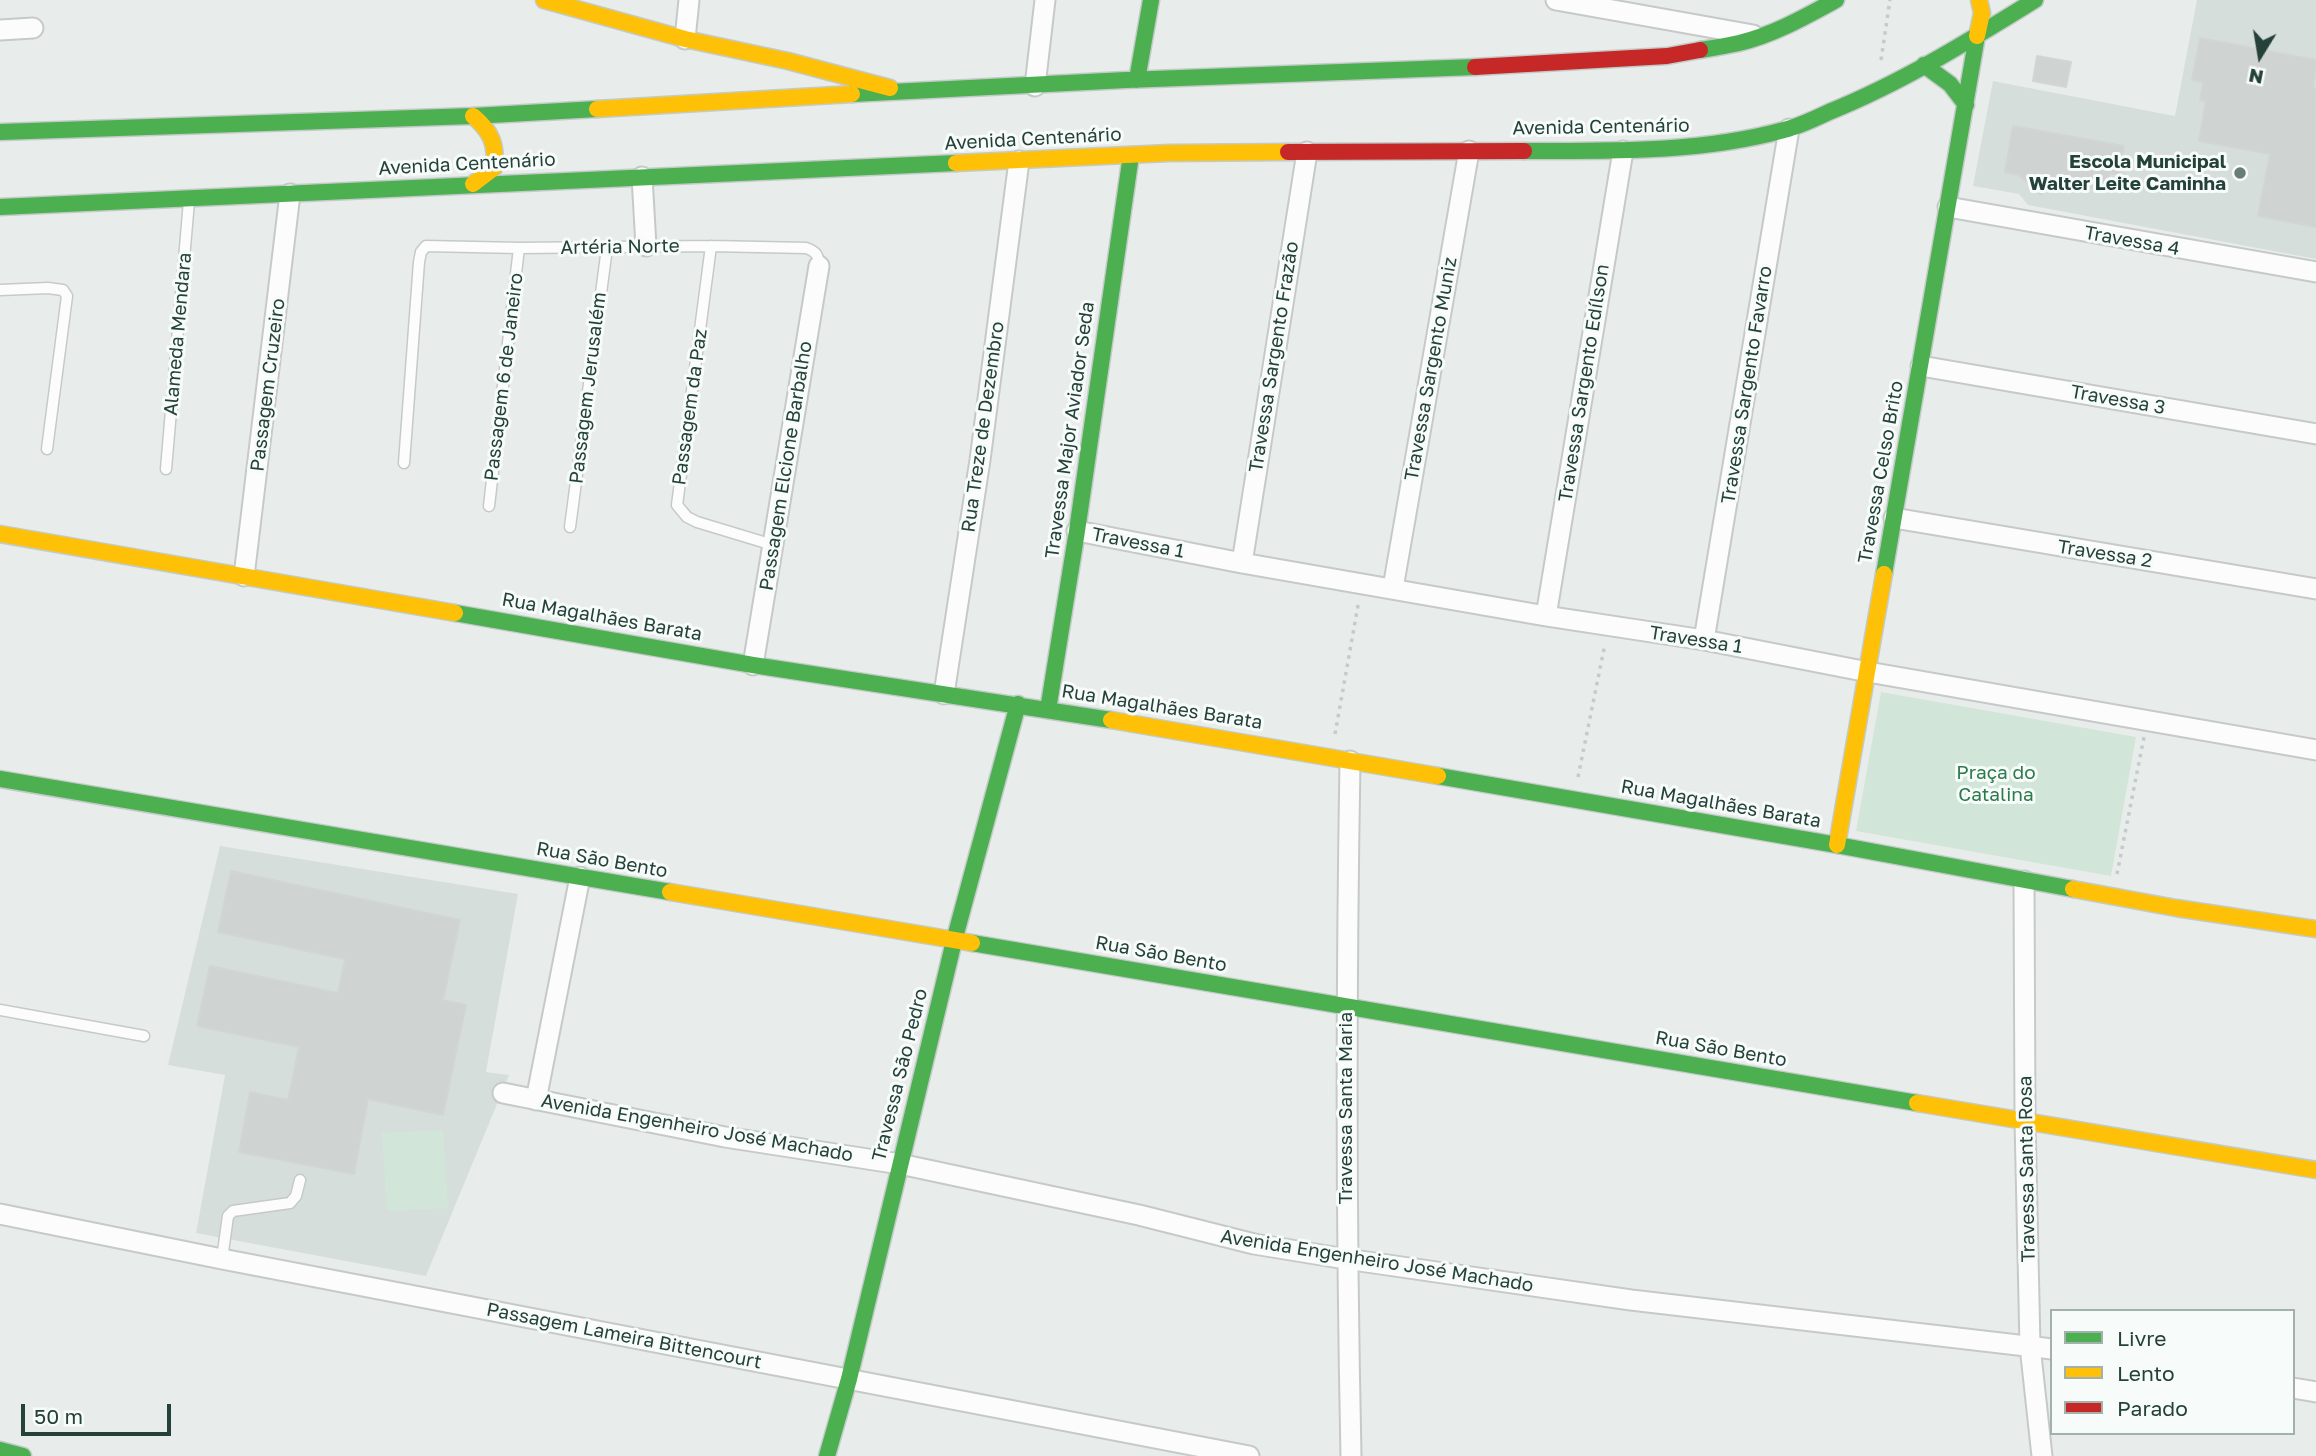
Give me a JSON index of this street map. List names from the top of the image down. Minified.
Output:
{"streets":{"street":["Avenida Centenário","Travessa 4","Travessa Sargento Frazão","Travessa Sargento Muniz","Travessa Sargento Edílson","Passagem Cruzeiro","Travessa Sargento Favarro","Travessa 3","Rua Treze de Dezembro","Travessa Major Aviador Seda","Passagem Elcione Barbalho","Travessa Celso Brito","Travessa 1","Travessa 2","Rua Magalhães Barata","Rua São Bento","Travessa São Pedro","Travessa Santa Maria","Avenida Engenheiro José Machado","Travessa Santa Rosa","Passagem Lameira Bittencourt"],"lane":["Artéria Norte","Alameda Mendara","Passagem 6 de Janeiro","Passagem Jerusalém","Passagem da Paz"]},"crossings":[["Avenida Centenário","Alameda Mendara"],["Avenida Centenário","Travessa Sargento Frazão"],["Avenida Centenário","Travessa Sargento Muniz"],["Avenida Centenário","Travessa Sargento Edílson"],["Avenida Centenário","Passagem Cruzeiro"],["Avenida Centenário","Travessa Sargento Favarro"],["Avenida Centenário","Rua Treze de Dezembro"],["Avenida Centenário","Travessa Major Aviador Seda"],["Avenida Centenário","Travessa Celso Brito"],["Travessa 4","Travessa Celso Brito"],["Artéria Norte","Passagem 6 de Janeiro"],["Artéria Norte","Passagem Jerusalém"],["Artéria Norte","Passagem da Paz"],["Artéria Norte","Passagem Elcione Barbalho"],["Travessa Sargento Frazão","Travessa 1"],["Travessa Sargento Muniz","Travessa 1"],["Travessa Sargento Edílson","Travessa 1"],["Passagem Cruzeiro","Rua Magalhães Barata"],["Travessa Sargento Favarro","Travessa 1"],["Travessa 3","Travessa Celso Brito"],["Passagem da Paz","Passagem Elcione Barbalho"],["Rua Treze de Dezembro","Rua Magalhães Barata"],["Travessa Major Aviador Seda","Travessa 1"],["Travessa Major Aviador Seda","Rua Magalhães Barata"],["Passagem Elcione Barbalho","Rua Magalhães Barata"],["Travessa Celso Brito","Travessa 1"],["Travessa Celso Brito","Travessa 2"],["Travessa Celso Brito","Rua Magalhães Barata"],["Rua Magalhães Barata","Travessa São Pedro"],["Rua Magalhães Barata","Travessa Santa Maria"],["Rua Magalhães Barata","Travessa Santa Rosa"],["Rua São Bento","Travessa São Pedro"],["Rua São Bento","Travessa Santa Maria"],["Rua São Bento","Travessa Santa Rosa"],["Travessa São Pedro","Avenida Engenheiro José Machado"],["Travessa São Pedro","Passagem Lameira Bittencourt"],["Travessa Santa Maria","Avenida Engenheiro José Machado"],["Avenida Engenheiro José Machado","Travessa Santa Rosa"]],"parks":["Praça do Catalina"],"places":["Escola Municipal Walter Leite Caminha"],"legend":["Livre","Lento","Parado"],"scale_bar":"50 m","north":"bottom"}
